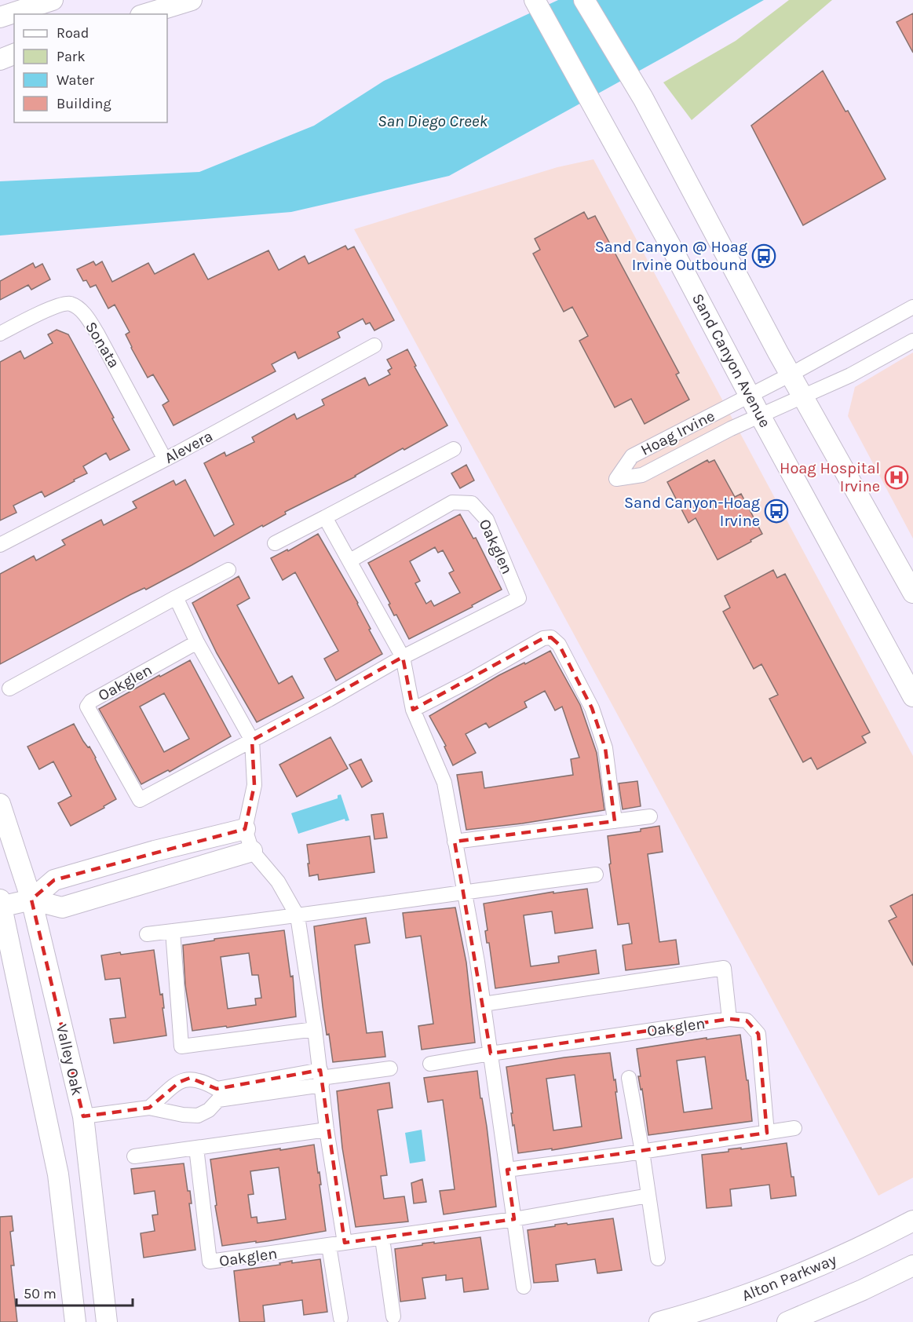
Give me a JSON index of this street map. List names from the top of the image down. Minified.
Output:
{"streets":{"main road":["Sand Canyon Avenue","Valley Oak","Alton Parkway"],"street":["Sonata","Hoag Irvine","Alevera","Oakglen"]},"crossings":[["Sonata","Alevera"],["Sand Canyon Avenue","Hoag Irvine"]],"water":["San Diego Creek"],"places":{"bus stop":["Sand Canyon @ Hoag Irvine Outbound","Sand Canyon-Hoag Irvine"],"hospital":["Hoag Hospital Irvine"]},"legend":["Road","Park","Water","Building"],"scale_bar":"50 m"}
